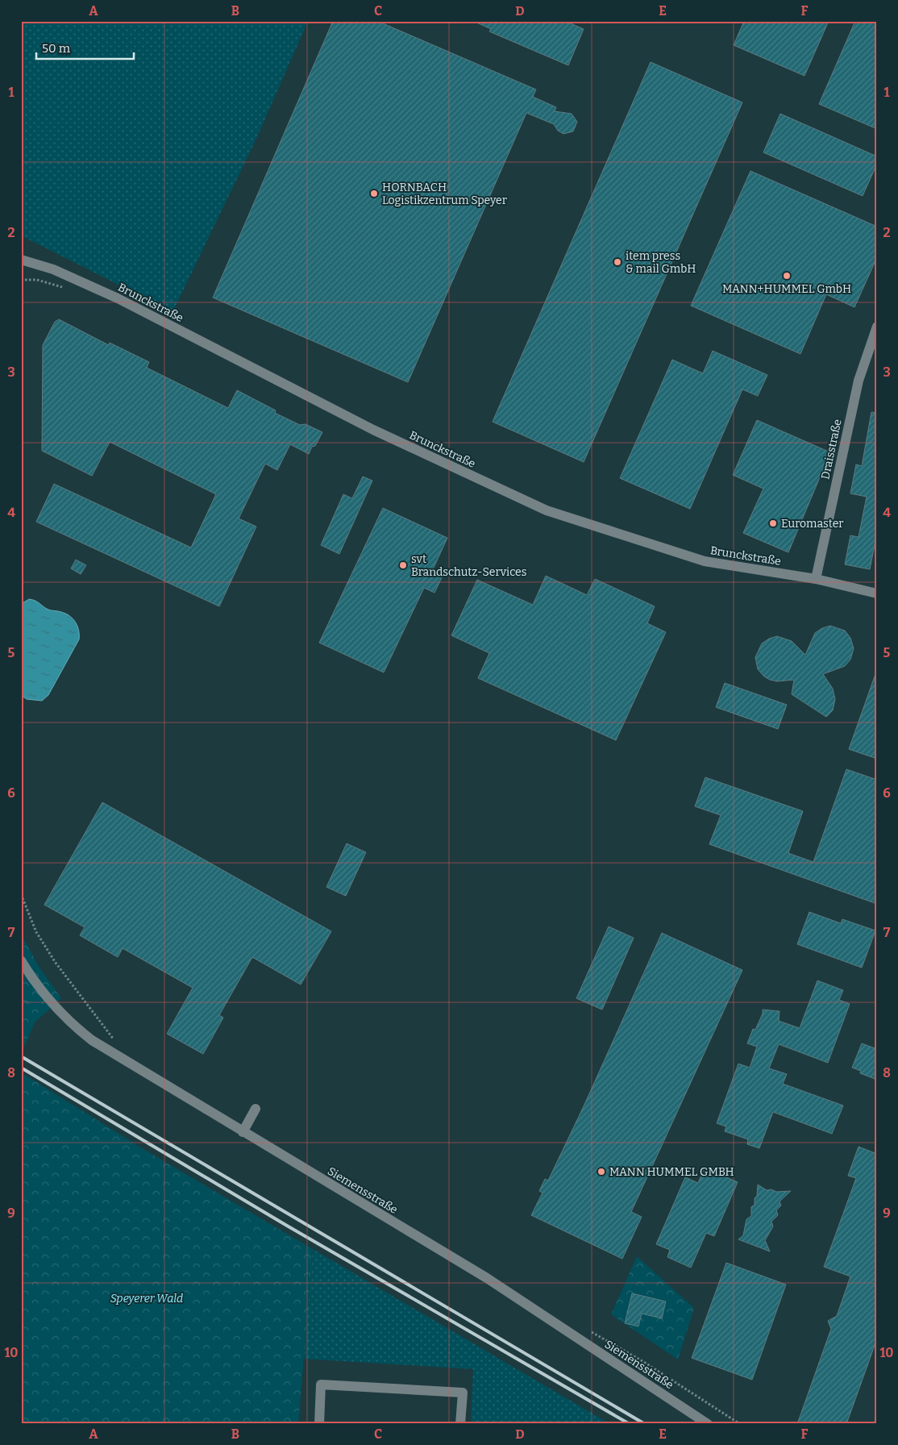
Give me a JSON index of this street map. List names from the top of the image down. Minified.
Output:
{"streets":{"street":["Brunckstraße","Draisstraße","Siemensstraße"]},"crossings":[["Brunckstraße","Draisstraße"]],"parks":["Speyerer Wald"],"places":["HORNBACH Logistikzentrum Speyer","item press & mail GmbH","MANN+HUMMEL GmbH","Euromaster","svt Brandschutz-Services","MANN HUMMEL GMBH"],"scale_bar":"50 m","grid":{"columns":["A","B","C","D","E","F"],"rows":["1","2","3","4","5","6","7","8","9","10"]}}
